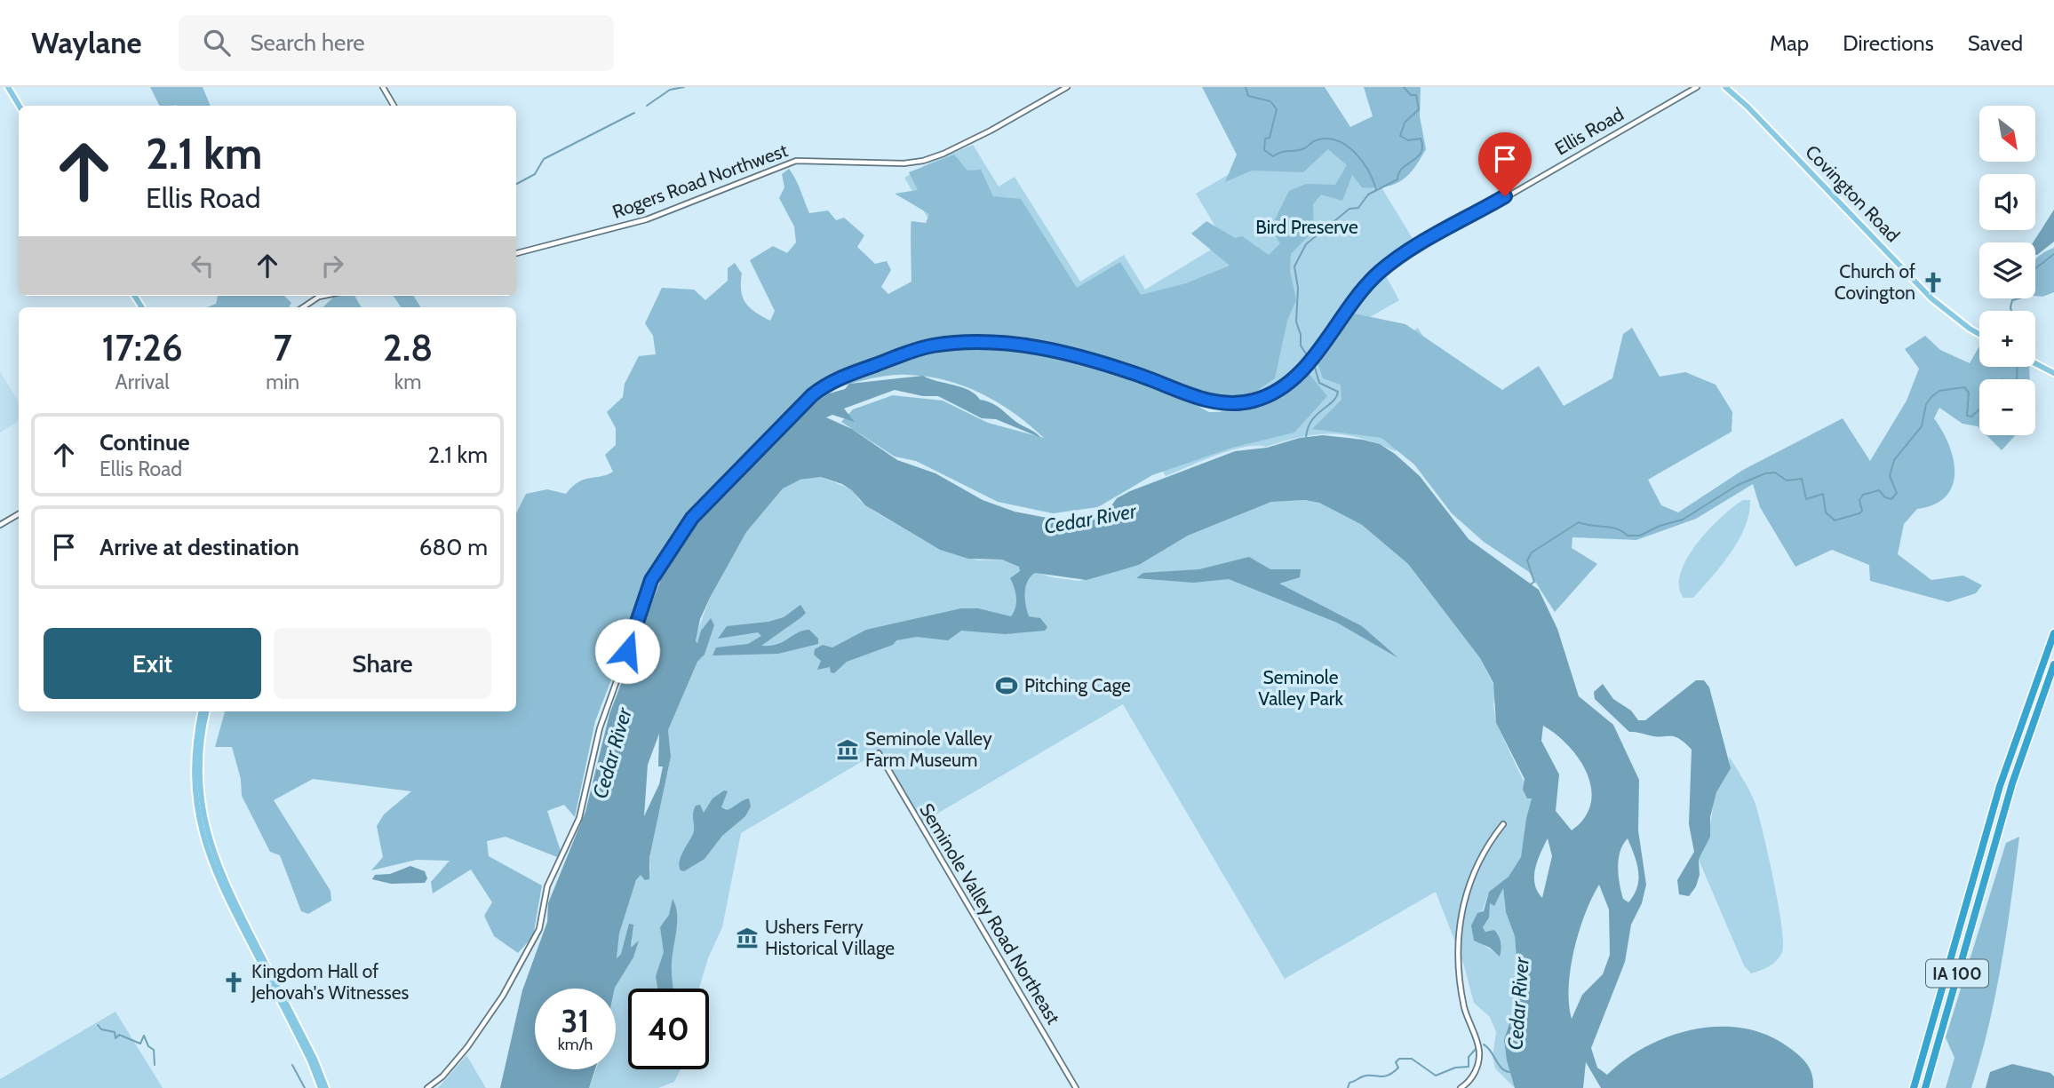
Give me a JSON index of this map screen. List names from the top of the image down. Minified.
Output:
{"streets":{"highway":["IA 100"],"main road":["Covington Road"],"street":["Ellis Road","Rogers Road Northwest","Seminole Valley Road Northeast"]},"water":["Cedar River"],"parks":["Bird Preserve","Seminole Valley Park"],"places":{"church":["Church of Covington","Kingdom Hall of Jehovah's Witnesses"],"sports":["Pitching Cage"],"museum":["Seminole Valley Farm Museum","Ushers Ferry Historical Village"]},"north":"bottom right","page":{"header":"Waylane","search":"Search here","nav":["Map","Directions","Saved"],"map_buttons":["+","−"],"turn":["2.1 km","Ellis Road"],"eta":["17:26","Arrival","7","min","2.8","km"],"list":[{"name":"Continue","note":"Ellis Road","value":"2.1 km"},{"name":"Arrive at destination","value":"680 m"}],"buttons":["Exit","Share"],"speed":"31 km/h","limit":"40"}}
